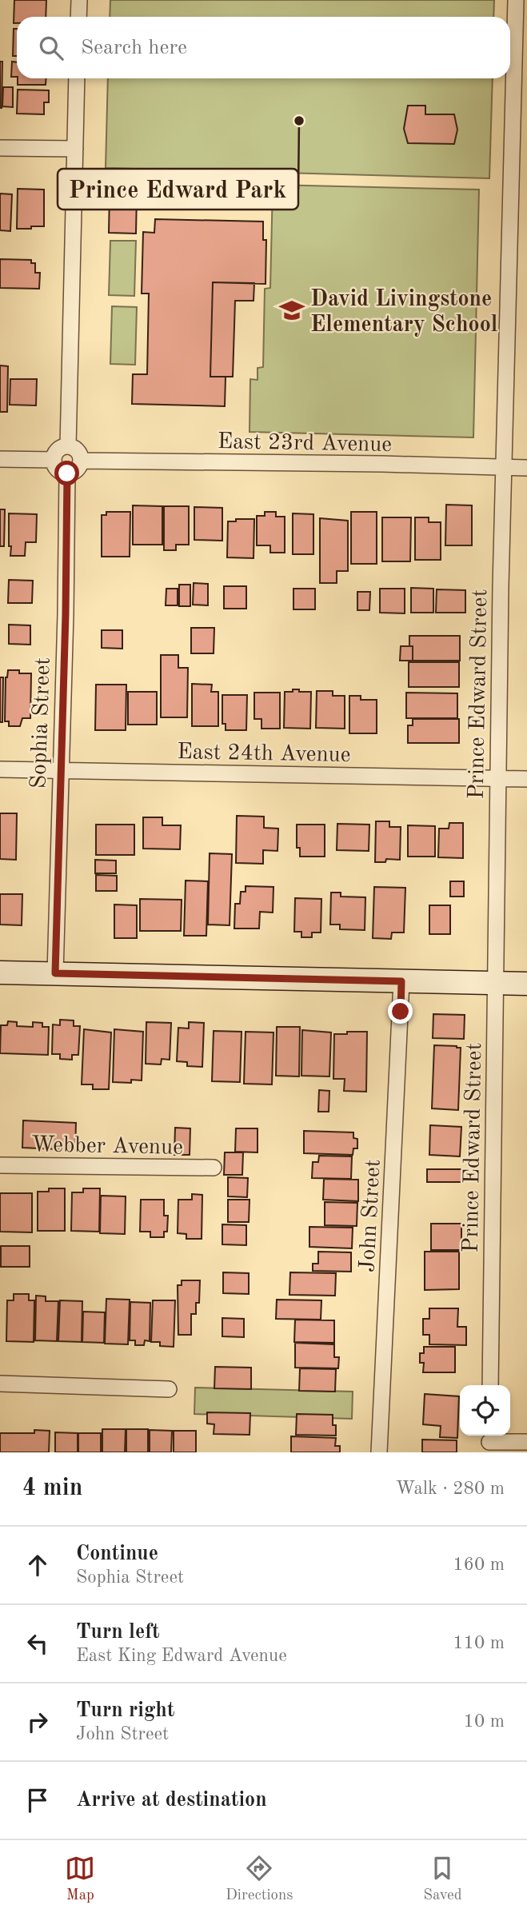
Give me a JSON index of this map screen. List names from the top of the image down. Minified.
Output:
{"streets":{"street":["East 23rd Avenue","Prince Edward Street","Sophia Street","East 24th Avenue","Webber Avenue","John Street"]},"crossings":[["East 23rd Avenue","Prince Edward Street"],["East 23rd Avenue","Sophia Street"],["Prince Edward Street","East 24th Avenue"],["Sophia Street","East 24th Avenue"]],"places":{"other":["Prince Edward Park"],"school or university":["David Livingstone Elementary School"]},"page":{"search":"Search here","heading":["4 min","Walk · 280 m"],"list":[["Continue","Sophia Street","160 m"],["Turn left","East King Edward Avenue","110 m"],["Turn right","John Street","10 m"],"Arrive at destination"],"nav":["Map","Directions","Saved"]}}
